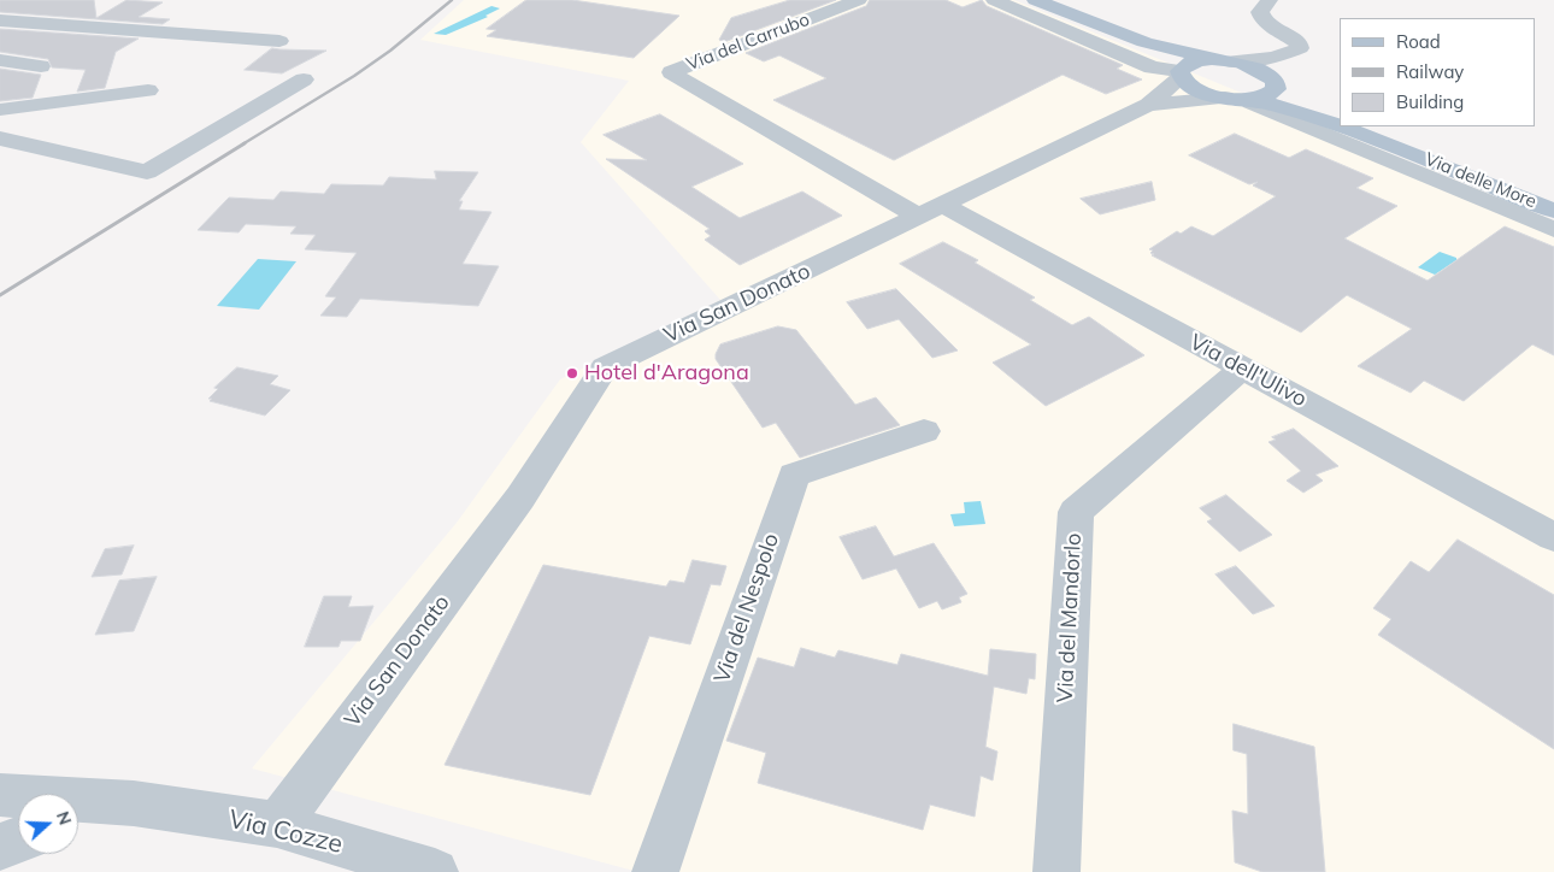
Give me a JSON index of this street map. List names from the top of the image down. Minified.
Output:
{"streets":{"main road":["Via delle More"],"street":["Via del Carrubo","Via San Donato","Via dell'Ulivo","Via del Nespolo","Via del Mandorlo","Via Cozze"]},"crossings":[["Via del Carrubo","Via dell'Ulivo"],["Via San Donato","Via dell'Ulivo"],["Via San Donato","Via Cozze"],["Via dell'Ulivo","Via del Mandorlo"]],"places":["Hotel d'Aragona"],"legend":["Road","Railway","Building"],"north":"right"}
